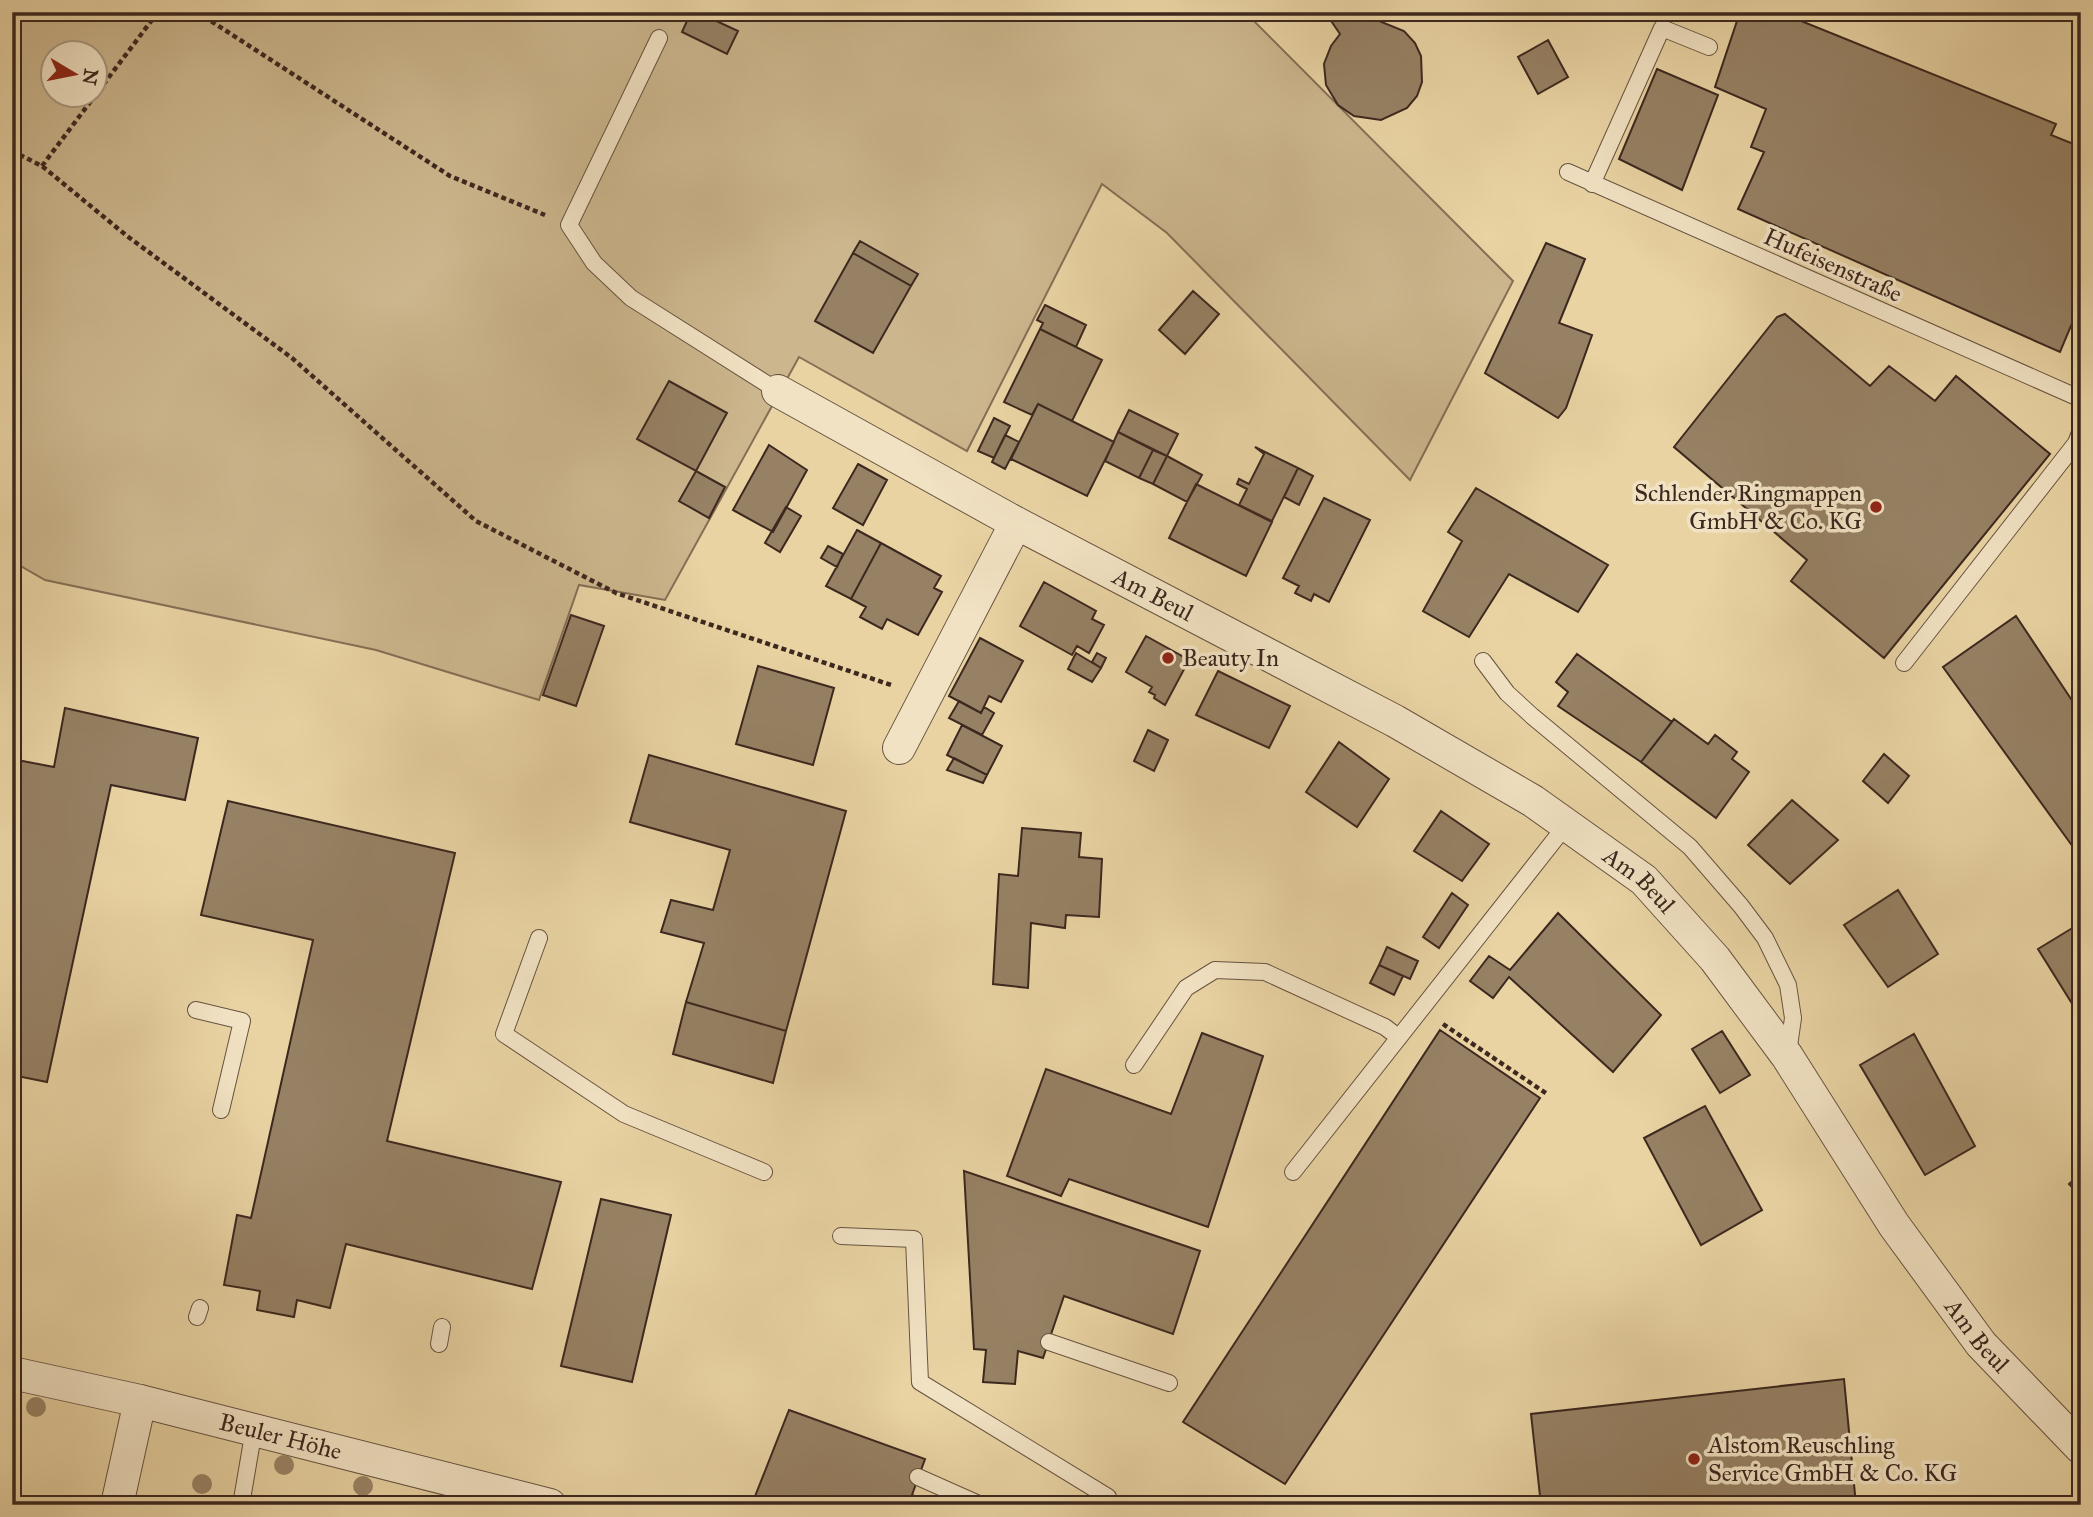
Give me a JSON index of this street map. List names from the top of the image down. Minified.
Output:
{"streets":{"street":["Am Beul","Beuler Höhe"],"lane":["Hufeisenstraße"]},"places":["Schlender Ringmappen GmbH & Co. KG","Beauty In","Alstom Reuschling Service GmbH & Co. KG"],"north":"right"}
